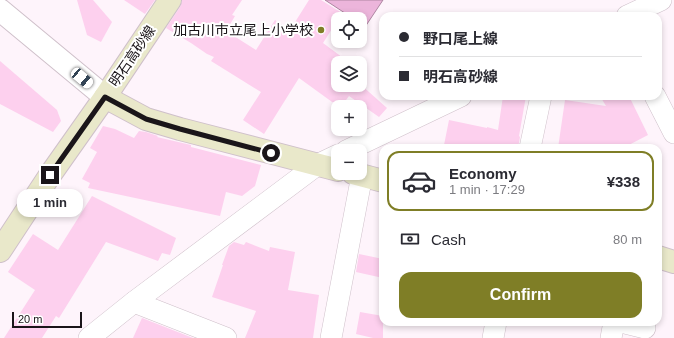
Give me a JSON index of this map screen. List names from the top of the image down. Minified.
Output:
{"streets":{"main road":["明石高砂線"]},"places":["加古川市立尾上小学校"],"scale_bar":"20 m","page":{"map_buttons":["+","−"],"banner":["野口尾上線","明石高砂線"],"list":[{"name":"Economy","note":"1 min · 17:29","value":"¥338"}],"bubble":"1 min","pay":["Cash","80 m"],"buttons":"Confirm","scale":"20 m"}}
